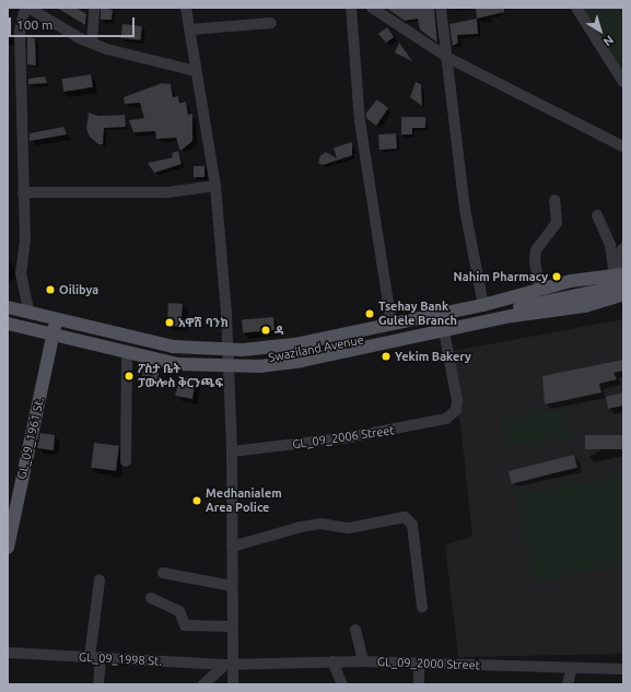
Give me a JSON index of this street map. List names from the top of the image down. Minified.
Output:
{"streets":{"main road":["Swaziland Avenue","GL_09_1961 St."],"street":["GL_09_2006 Street","GL_09_1998 St.","GL_09_2000 Street"]},"crossings":[["Swaziland Avenue","GL_09_1961 St."],["GL_09_1998 St.","GL_09_2000 Street"]],"places":["Nahim Pharmacy","Oilibya","Tsehay Bank Gulele Branch","አዋሽ ባንክ","ዳ","Yekim Bakery","ፖስታ ቤት ፓውሎስ ቅርንጫፍ","Medhanialem Area Police"],"scale_bar":"100 m","north":"bottom right"}
